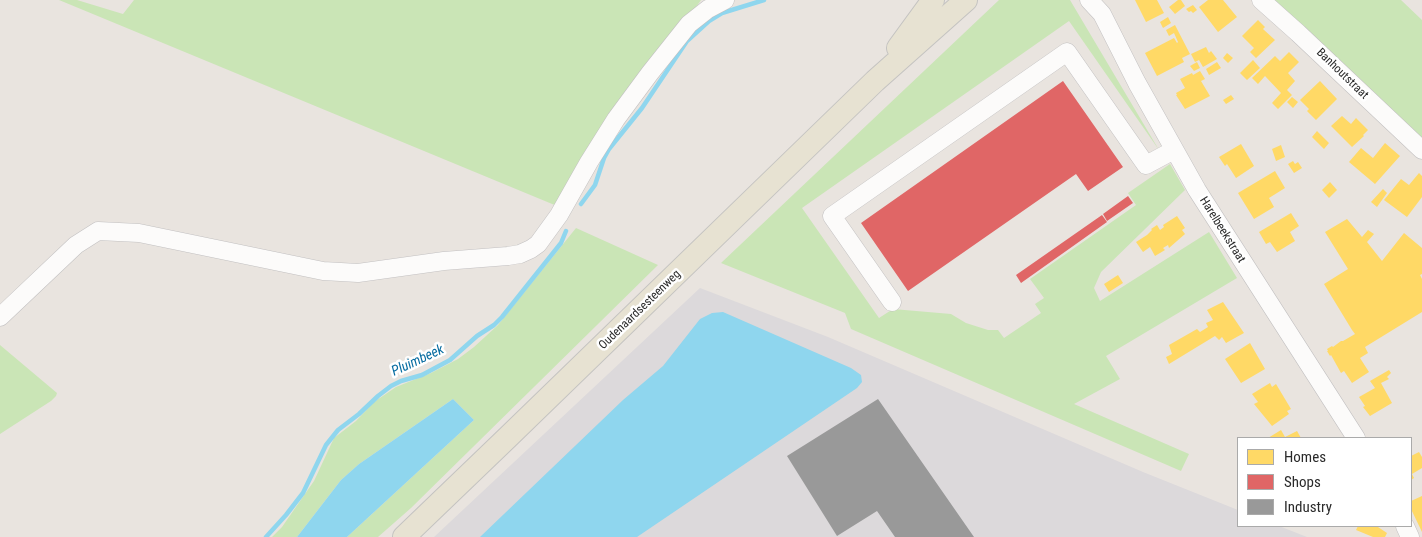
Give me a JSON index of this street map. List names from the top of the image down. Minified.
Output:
{"streets":{"main road":["Oudenaardsesteenweg"],"street":["Banhoutstraat","Harelbeekstraat"]},"water":["Pluimbeek"],"legend":["Homes","Shops","Industry"]}
